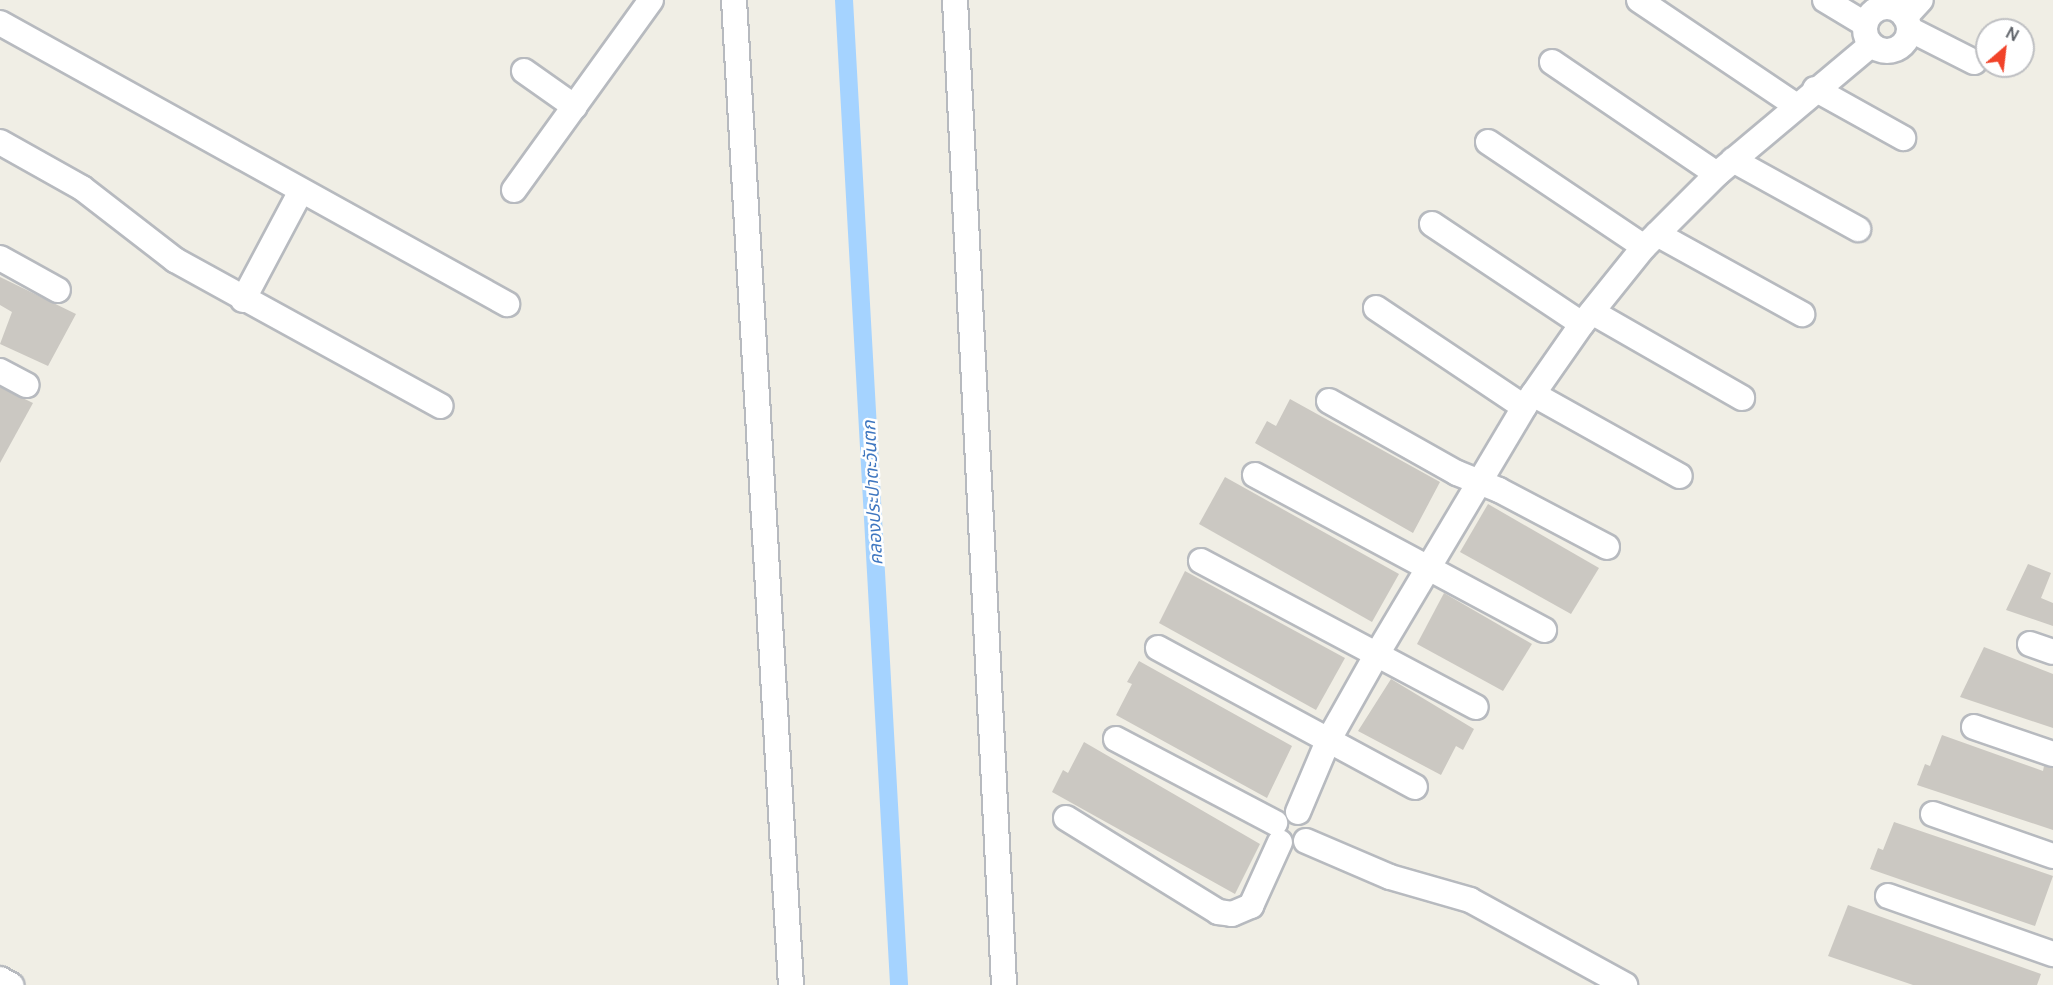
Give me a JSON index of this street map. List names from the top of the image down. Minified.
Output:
{"water":["คลองประปาตะวันตก"],"north":"top right"}
